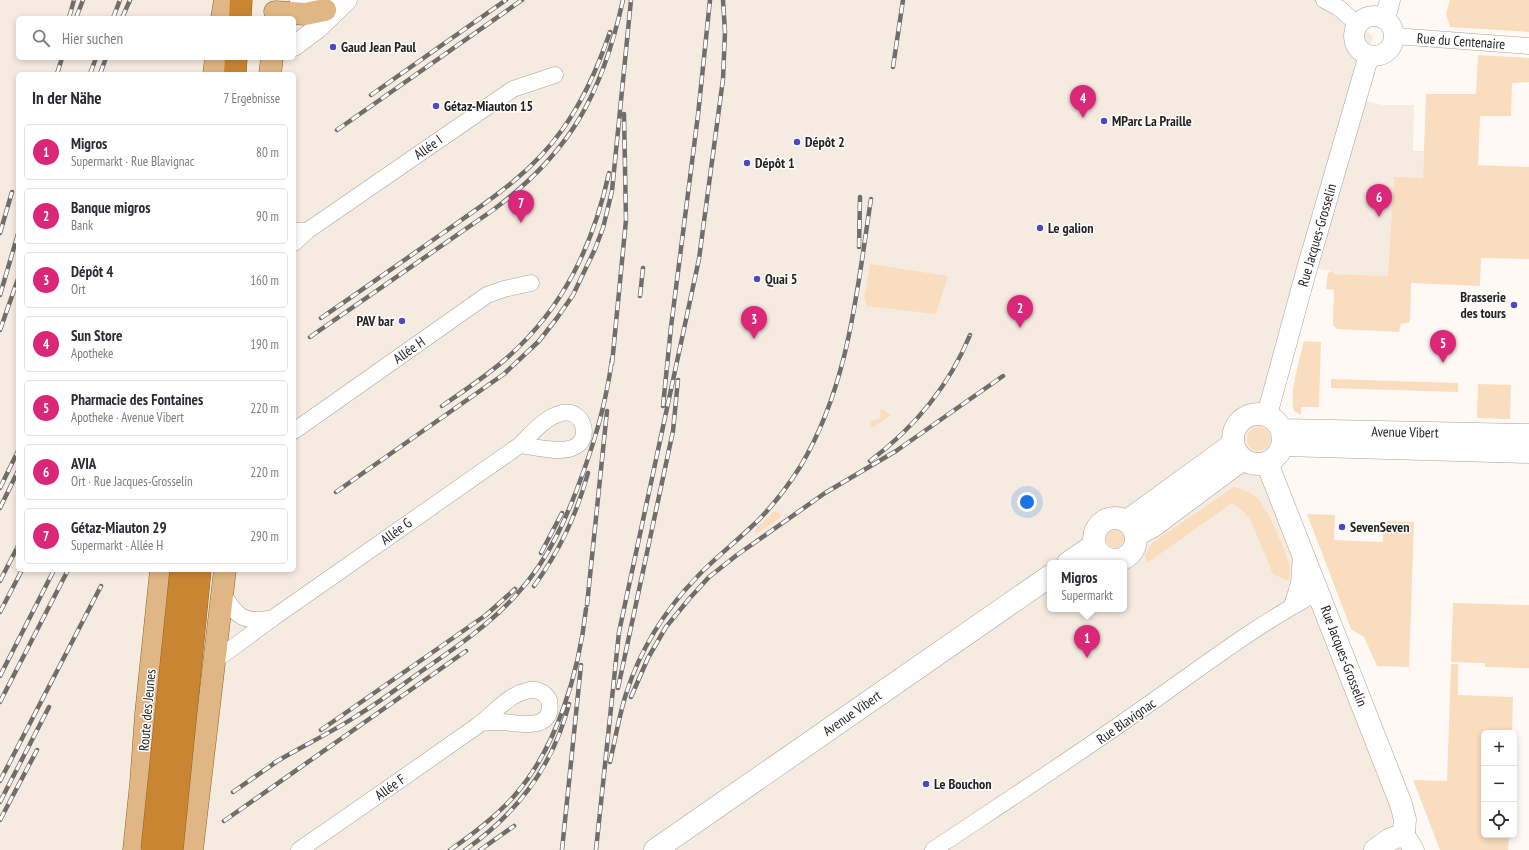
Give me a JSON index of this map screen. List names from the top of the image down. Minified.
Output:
{"streets":{"main road":["Rue Jacques-Grosselin","Avenue Vibert","Route des Jeunes"],"street":["Rue du Centenaire","Allée I","Allée H","Allée G","Rue Blavignac","Allée F"]},"crossings":[["Rue du Centenaire","Rue Jacques-Grosselin"],["Rue Jacques-Grosselin","Avenue Vibert"],["Rue Jacques-Grosselin","Rue Blavignac"]],"places":["Gaud Jean Paul","Gétaz-Miauton 15","MParc La Praille","Dépôt 2","Dépôt 1","Le galion","Quai 5","Brasserie des tours","PAV bar","SevenSeven","Le Bouchon"],"page":{"search":"Hier suchen","heading":["In der Nähe","7 Ergebnisse"],"pins":["4","6","7","2","3","5","1"],"list":[{"mark":"1","name":"Migros","note":"Supermarkt · Rue Blavignac","value":"80 m"},{"mark":"2","name":"Banque migros","note":"Bank","value":"90 m"},{"mark":"3","name":"Dépôt 4","note":"Ort","value":"160 m"},{"mark":"4","name":"Sun Store","note":"Apotheke","value":"190 m"},{"mark":"5","name":"Pharmacie des Fontaines","note":"Apotheke · Avenue Vibert","value":"220 m"},{"mark":"6","name":"AVIA","note":"Ort · Rue Jacques-Grosselin","value":"220 m"},{"mark":"7","name":"Gétaz-Miauton 29","note":"Supermarkt · Allée H","value":"290 m"}],"popup":["Migros","Supermarkt"],"map_buttons":["+","−"]}}
